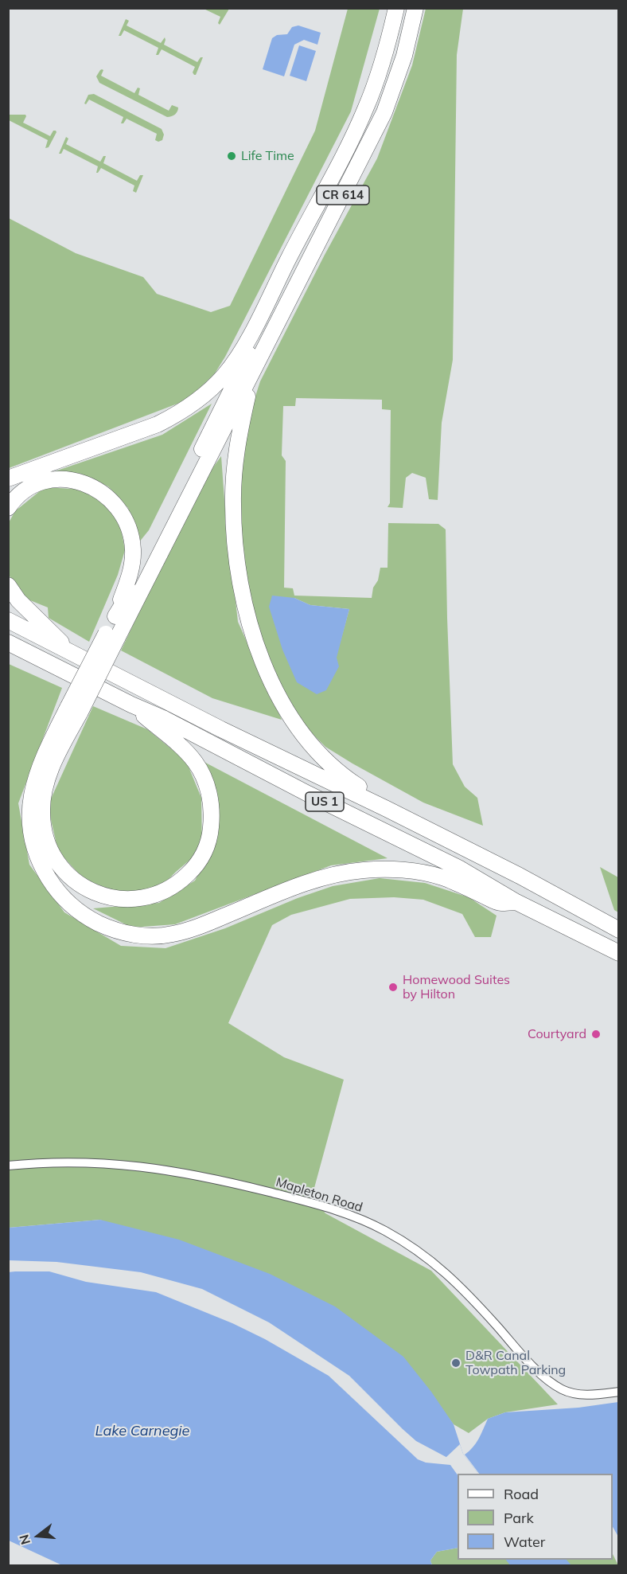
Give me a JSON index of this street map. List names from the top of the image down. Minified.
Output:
{"streets":{"highway":["CR 614","US 1"],"street":["Mapleton Road"]},"water":["Lake Carnegie"],"places":["Life Time","Homewood Suites by Hilton","Courtyard","D&R Canal Towpath Parking"],"legend":["Road","Park","Water"],"north":"left"}
